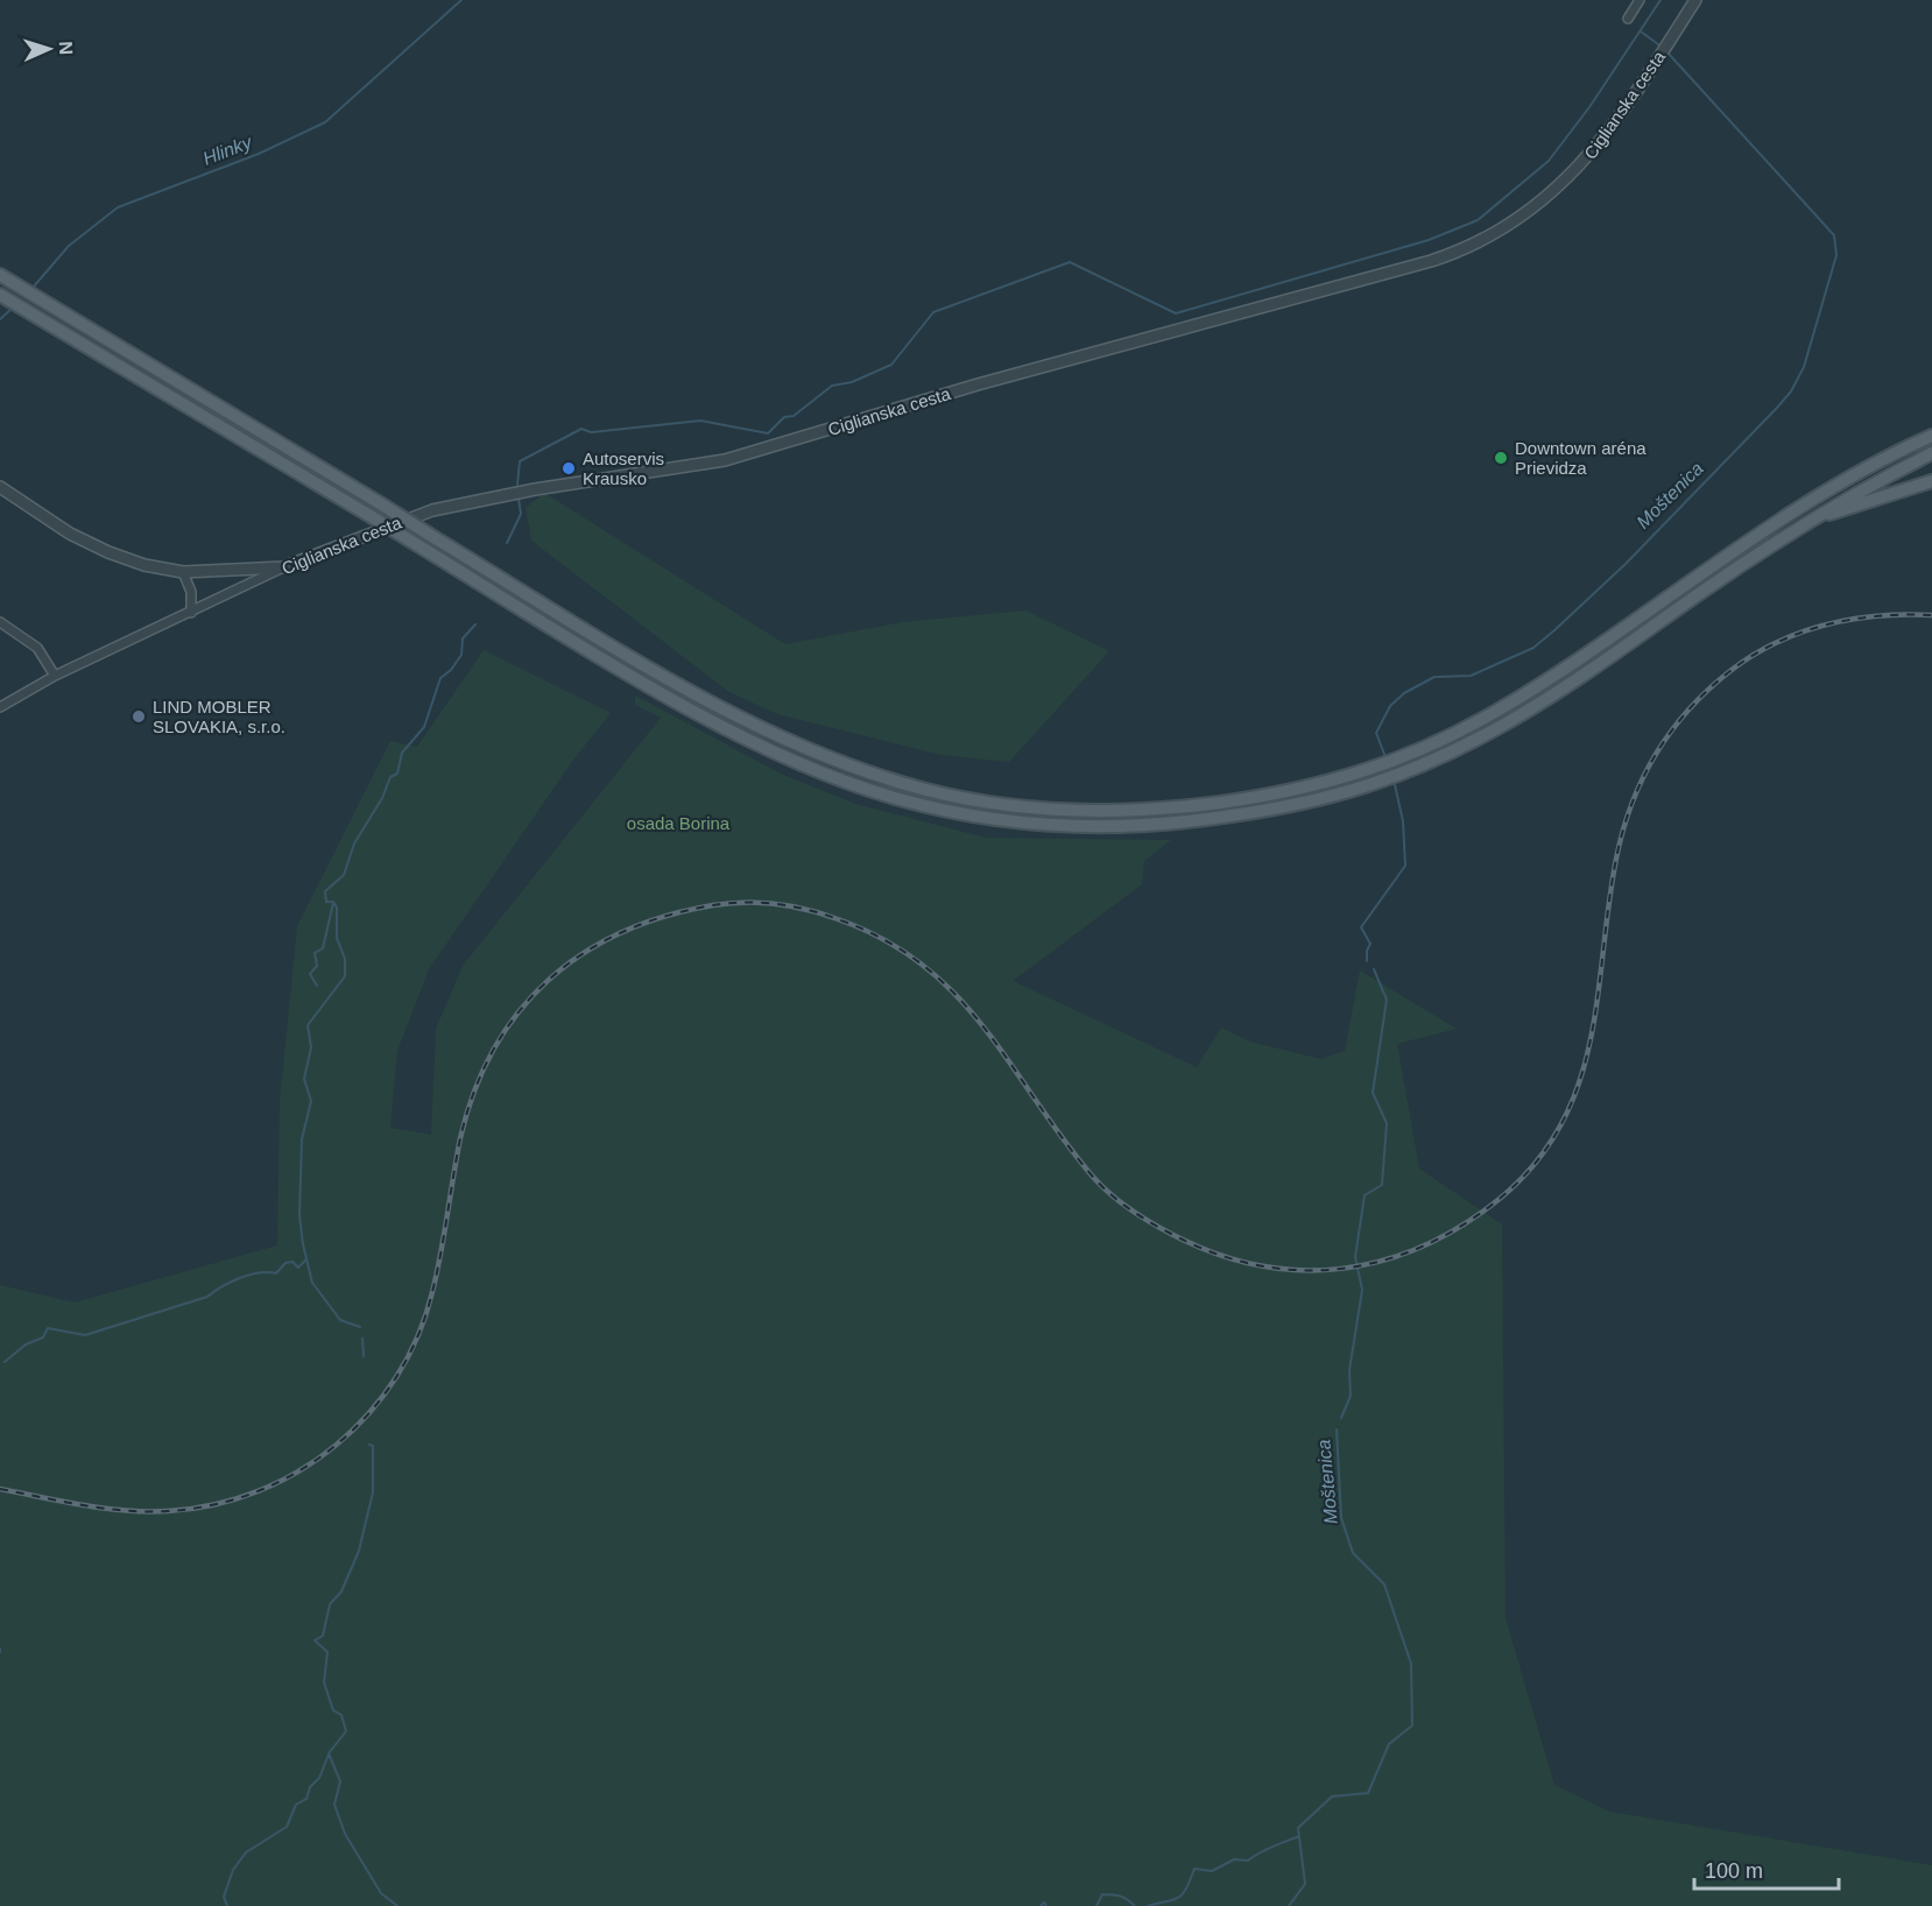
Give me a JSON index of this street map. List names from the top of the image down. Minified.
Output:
{"streets":{"street":["Ciglianska cesta"]},"water":["Hlinky","Moštenica"],"parks":["osada Borina"],"places":["Downtown aréna Prievidza","Autoservis Krausko","LIND MOBLER SLOVAKIA, s.r.o."],"scale_bar":"100 m","north":"right"}
